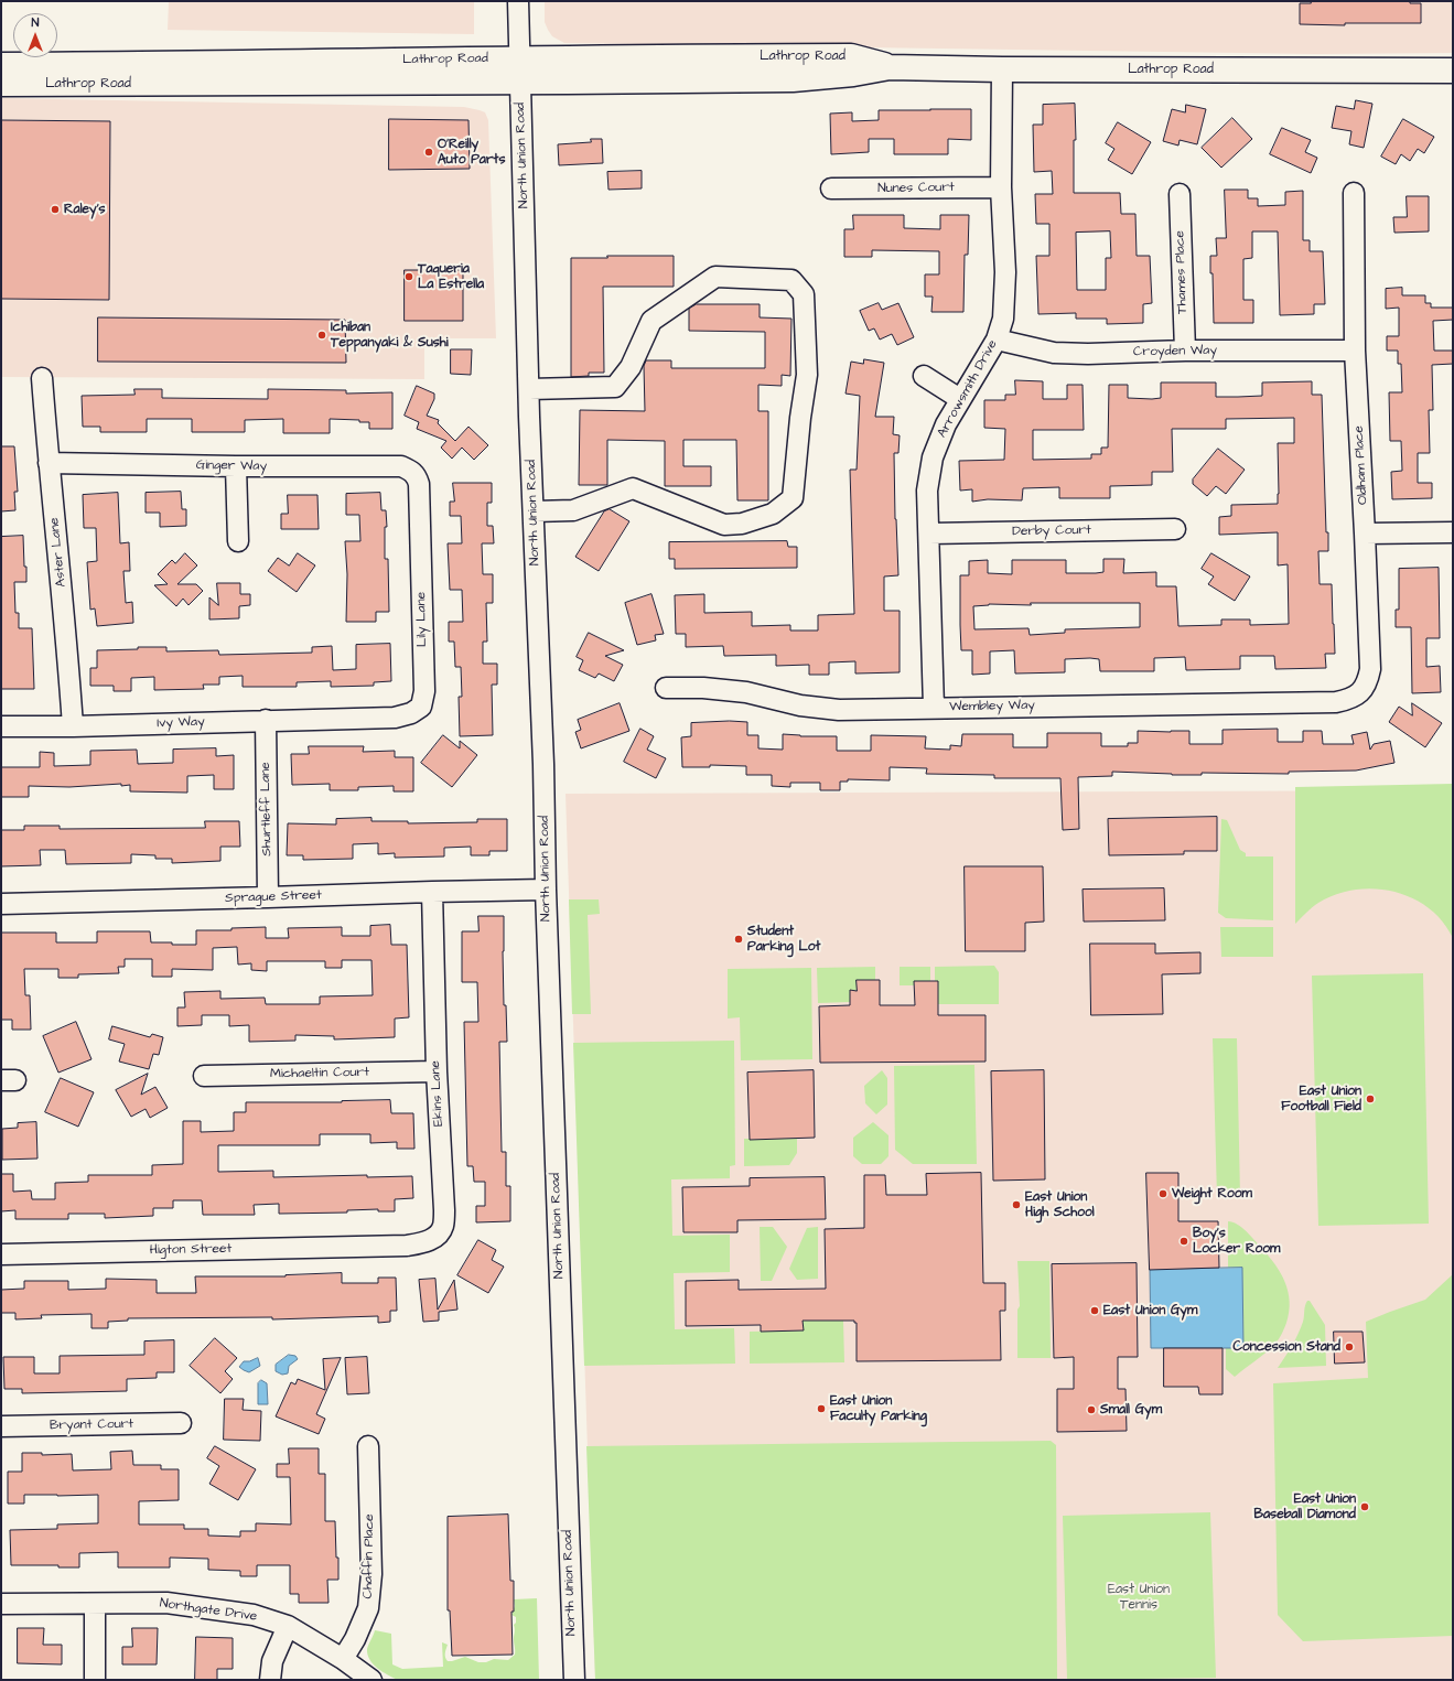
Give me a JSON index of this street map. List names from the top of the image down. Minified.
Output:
{"streets":{"main road":["Lathrop Road"],"street":["North Union Road","Nunes Court","Thames Place","Croyden Way","Arrowsmith Drive","Oldham Place","Ginger Way","Derby Court","Aster Lane","Lily Lane","Wembley Way","Ivy Way","Shurtleff Lane","Sprague Street","Michaeltin Court","Ekins Lane","Higton Street","Bryant Court","Chaffin Place","Northgate Drive"]},"crossings":[["Lathrop Road","North Union Road"],["Lathrop Road","Arrowsmith Drive"],["North Union Road","Sprague Street"],["Nunes Court","Arrowsmith Drive"],["Thames Place","Croyden Way"],["Croyden Way","Arrowsmith Drive"],["Croyden Way","Oldham Place"],["Arrowsmith Drive","Derby Court"],["Arrowsmith Drive","Wembley Way"],["Oldham Place","Wembley Way"],["Ginger Way","Aster Lane"],["Ginger Way","Lily Lane"],["Aster Lane","Ivy Way"],["Lily Lane","Ivy Way"],["Ivy Way","Shurtleff Lane"],["Shurtleff Lane","Sprague Street"],["Sprague Street","Ekins Lane"],["Michaeltin Court","Ekins Lane"],["Ekins Lane","Higton Street"],["Chaffin Place","Northgate Drive"]],"parks":["East Union Tennis"],"places":["O'Reilly Auto Parts","Raley's","Taqueria La Estrella","Ichiban Teppanyaki & Sushi","Student Parking Lot","East Union Football Field","Weight Room","East Union High School","Boy's Locker Room","East Union Gym","Concession Stand","East Union Faculty Parking","Small Gym","East Union Baseball Diamond"],"north":"top"}
